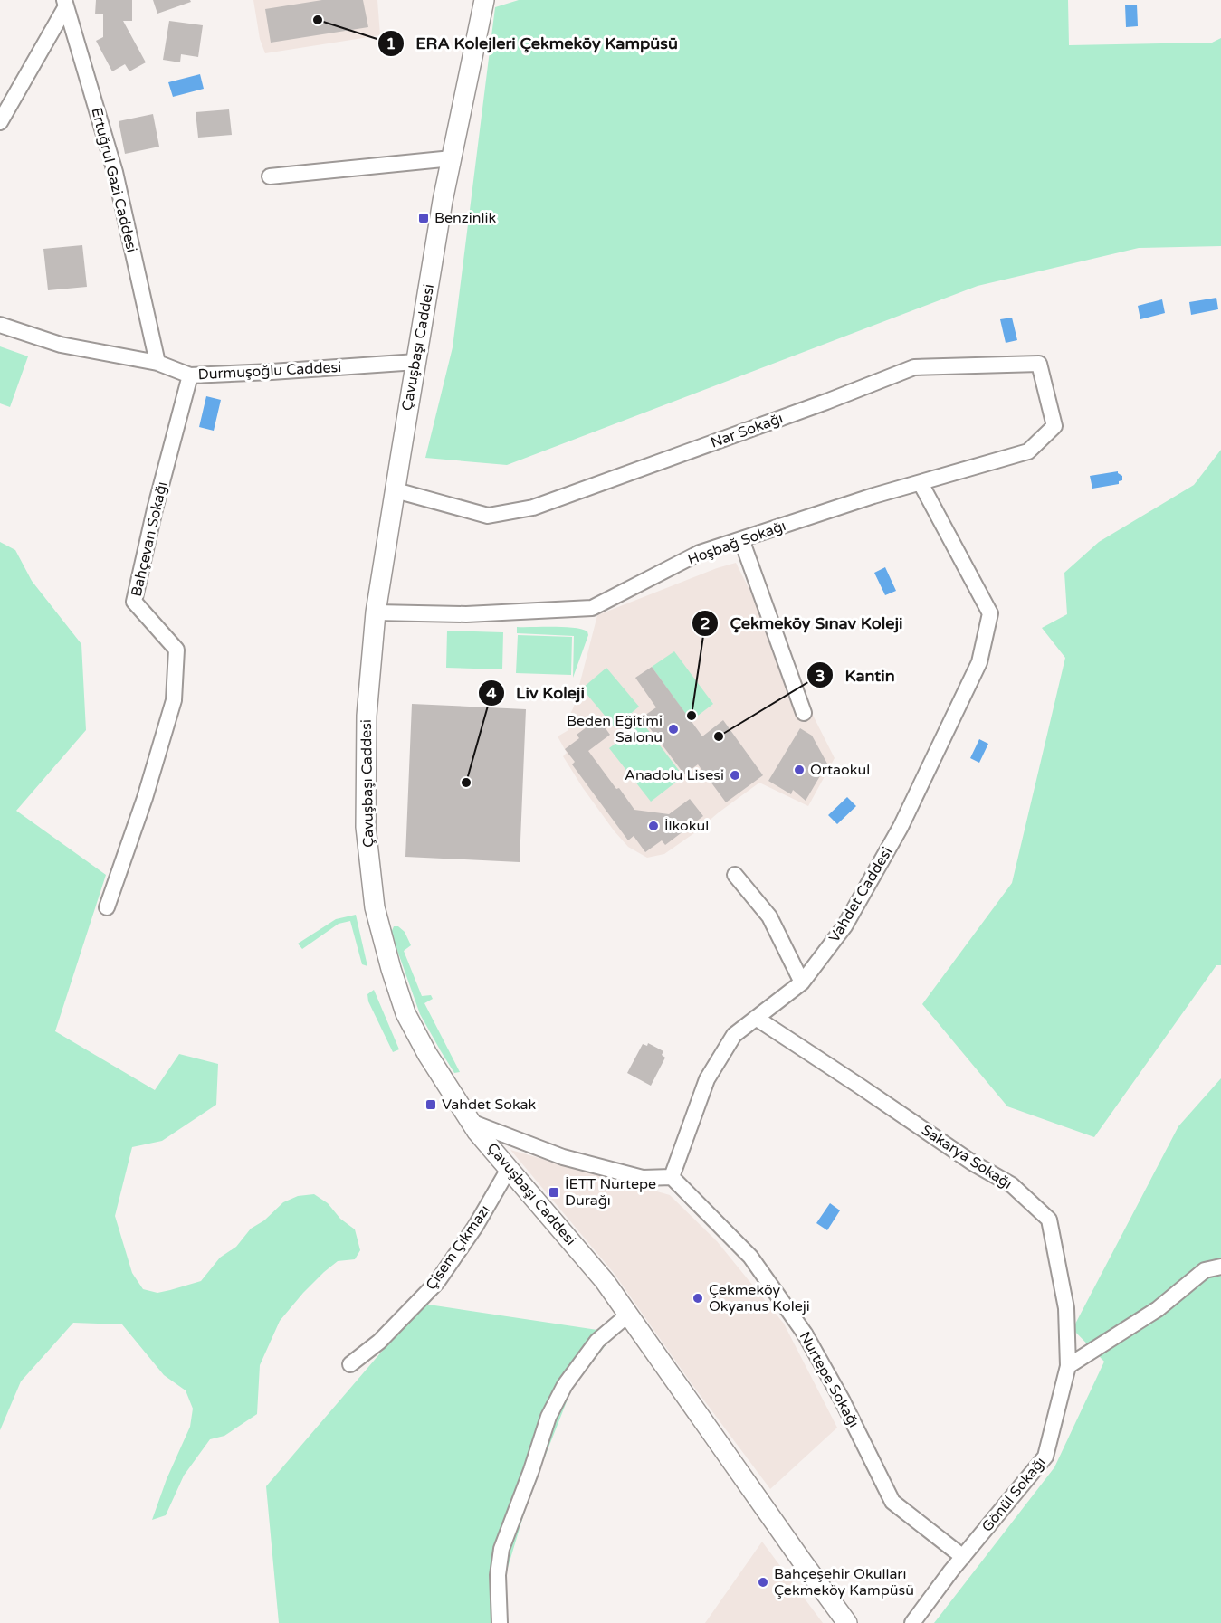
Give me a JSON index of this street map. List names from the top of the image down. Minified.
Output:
{"streets":{"main road":["Çavuşbaşı Caddesi"],"street":["Ertuğrul Gazi Caddesi","Durmuşoğlu Caddesi","Nar Sokağı","Bahçevan Sokağı","Hoşbağ Sokağı","Vahdet Caddesi","Sakarya Sokağı","Çisem Çıkmazı","Nurtepe Sokağı","Gönül Sokağı"]},"crossings":[["Ertuğrul Gazi Caddesi","Durmuşoğlu Caddesi"],["Çavuşbaşı Caddesi","Durmuşoğlu Caddesi"],["Çavuşbaşı Caddesi","Nar Sokağı"],["Çavuşbaşı Caddesi","Hoşbağ Sokağı"],["Çavuşbaşı Caddesi","Çisem Çıkmazı"],["Durmuşoğlu Caddesi","Bahçevan Sokağı"],["Nar Sokağı","Hoşbağ Sokağı"],["Hoşbağ Sokağı","Vahdet Caddesi"],["Vahdet Caddesi","Sakarya Sokağı"],["Vahdet Caddesi","Nurtepe Sokağı"],["Sakarya Sokağı","Gönül Sokağı"],["Nurtepe Sokağı","Gönül Sokağı"]],"places":{"other":["ERA Kolejleri Çekmeköy Kampüsü","Çekmeköy Sınav Koleji","Beden Eğitimi Salonu","Kantin","Ortaokul","Anadolu Lisesi","Liv Koleji","İlkokul","Çekmeköy Okyanus Koleji","Bahçeşehir Okulları Çekmeköy Kampüsü"],"transit":["Benzinlik","Vahdet Sokak","İETT Nurtepe Durağı"]}}
